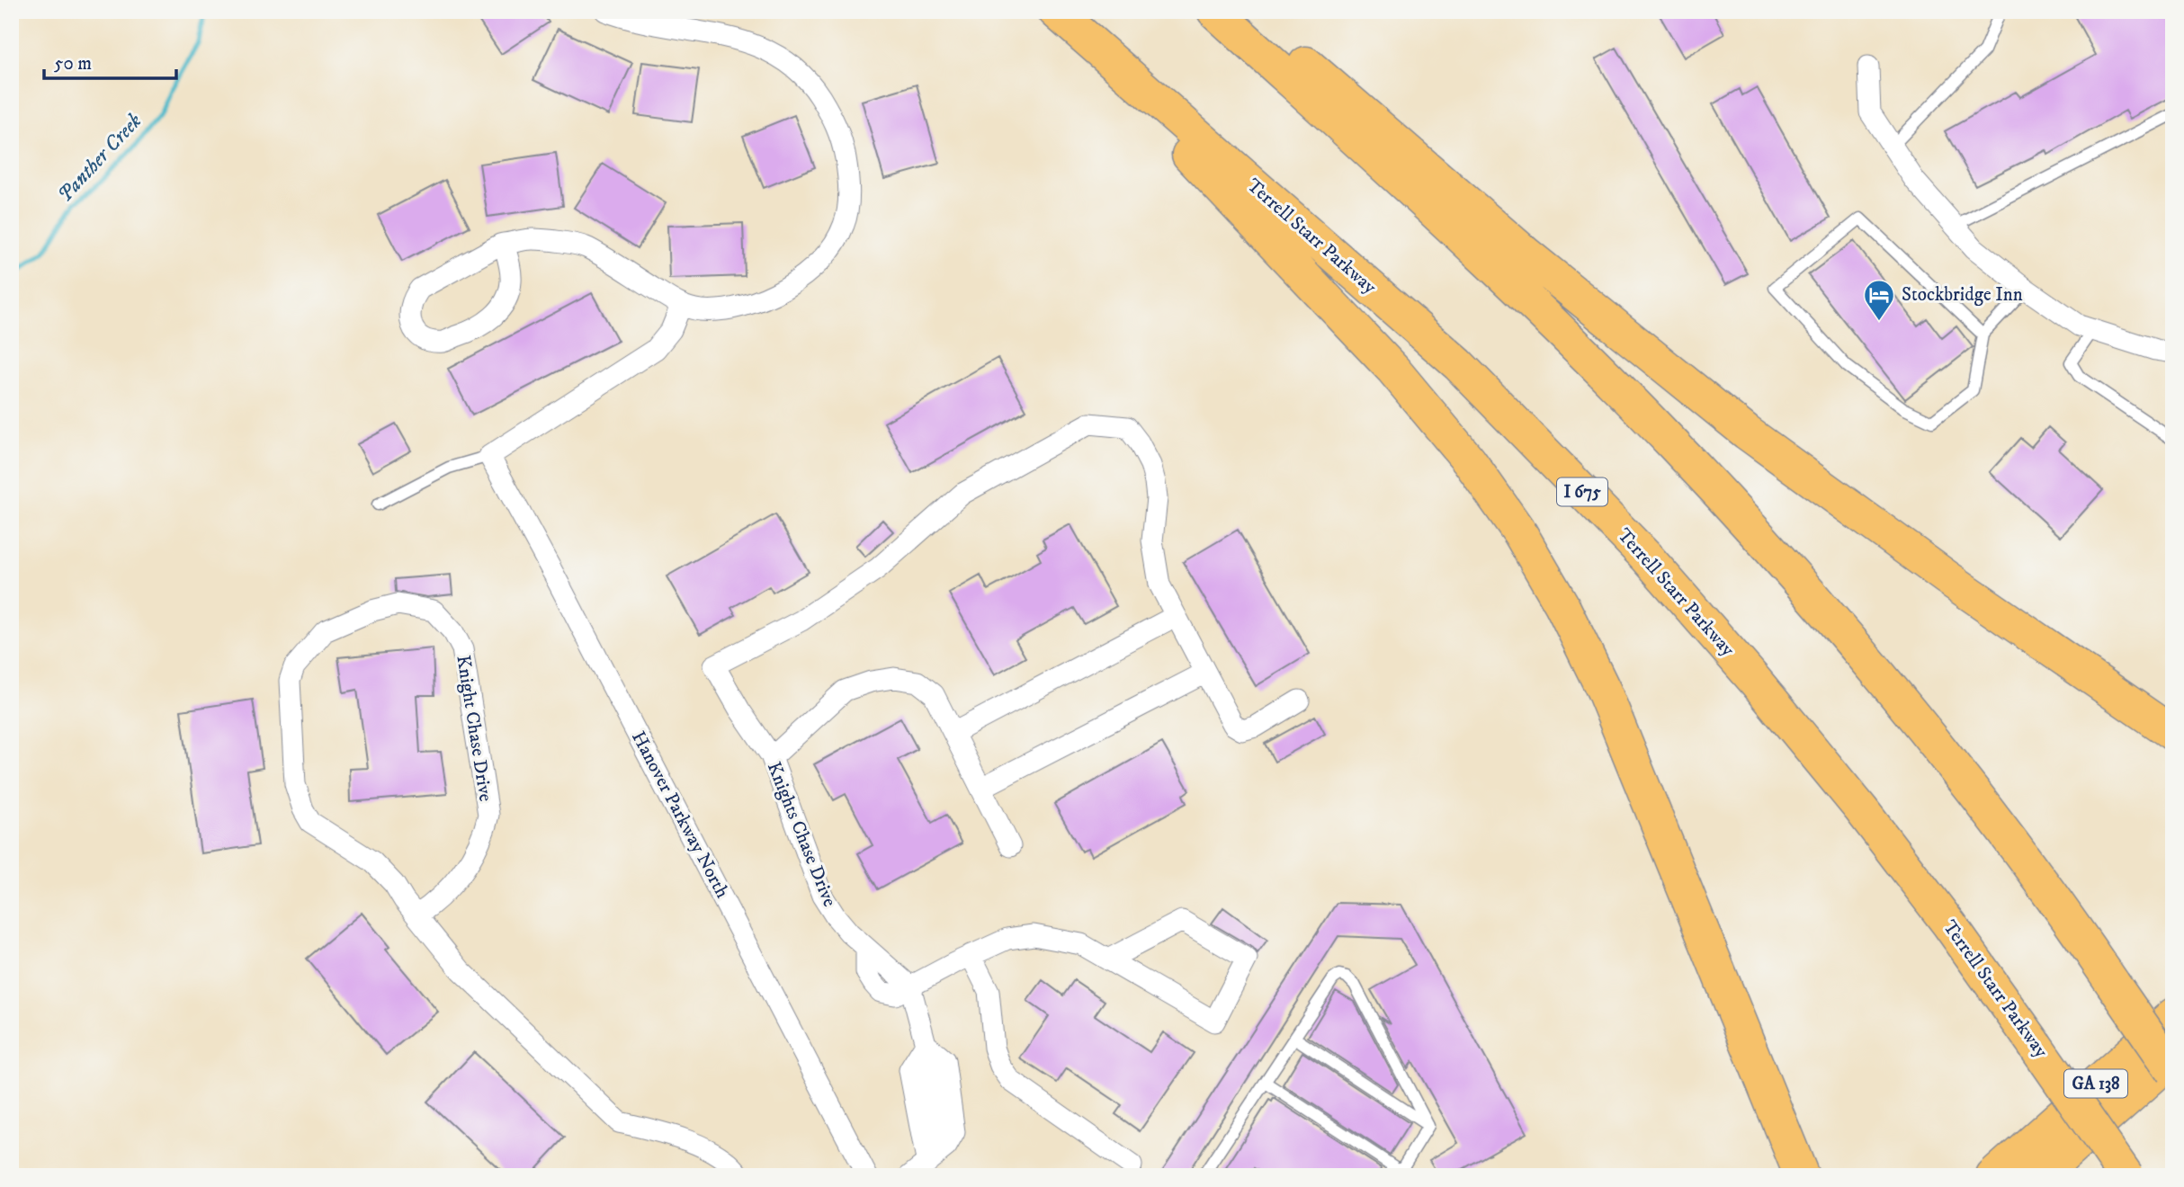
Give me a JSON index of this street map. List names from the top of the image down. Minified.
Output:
{"streets":{"highway":["Terrell Starr Parkway","I 675","GA 138"],"street":["Knight Chase Drive","Hanover Parkway North","Knights Chase Drive"]},"water":["Panther Creek"],"places":{"hotel":["Stockbridge Inn"]},"scale_bar":"50 m"}
